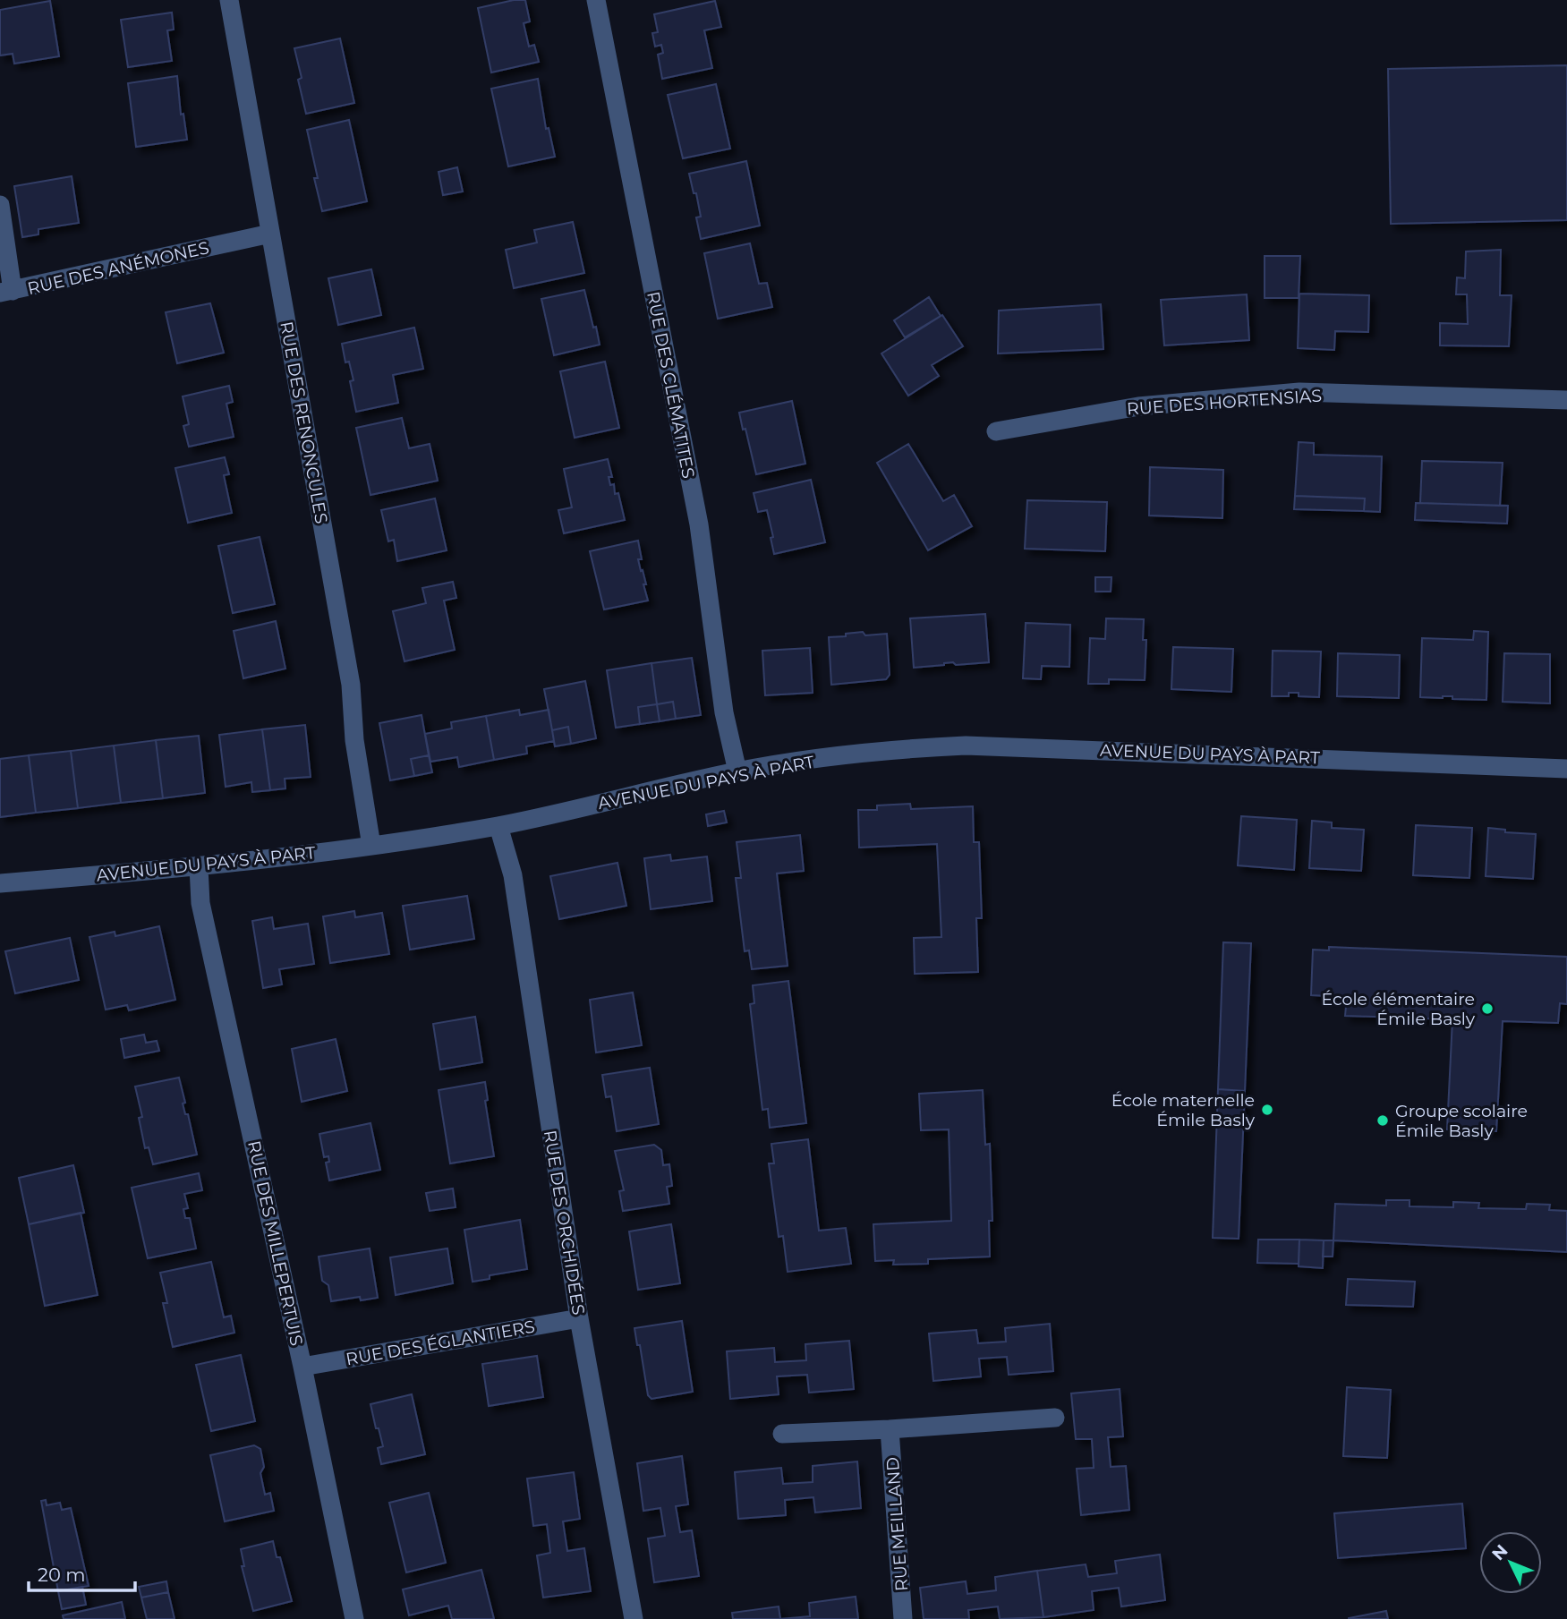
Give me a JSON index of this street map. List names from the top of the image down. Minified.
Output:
{"streets":{"street":["RUE DES ANÉMONES","RUE DES CLÉMATITES","RUE DES HORTENSIAS","RUE DES RENONCULES","AVENUE DU PAYS À PART","RUE DES ORCHIDÉES","RUE DES MILLEPERTUIS","RUE DES ÉGLANTIERS","RUE MEILLAND"]},"crossings":[["RUE DES ANÉMONES","RUE DES RENONCULES"],["RUE DES CLÉMATITES","AVENUE DU PAYS À PART"],["RUE DES RENONCULES","AVENUE DU PAYS À PART"],["AVENUE DU PAYS À PART","RUE DES ORCHIDÉES"],["AVENUE DU PAYS À PART","RUE DES MILLEPERTUIS"],["RUE DES ORCHIDÉES","RUE DES ÉGLANTIERS"],["RUE DES MILLEPERTUIS","RUE DES ÉGLANTIERS"]],"places":["École élémentaire Émile Basly","École maternelle Émile Basly","Groupe scolaire Émile Basly"],"scale_bar":"20 m","north":"top left"}
